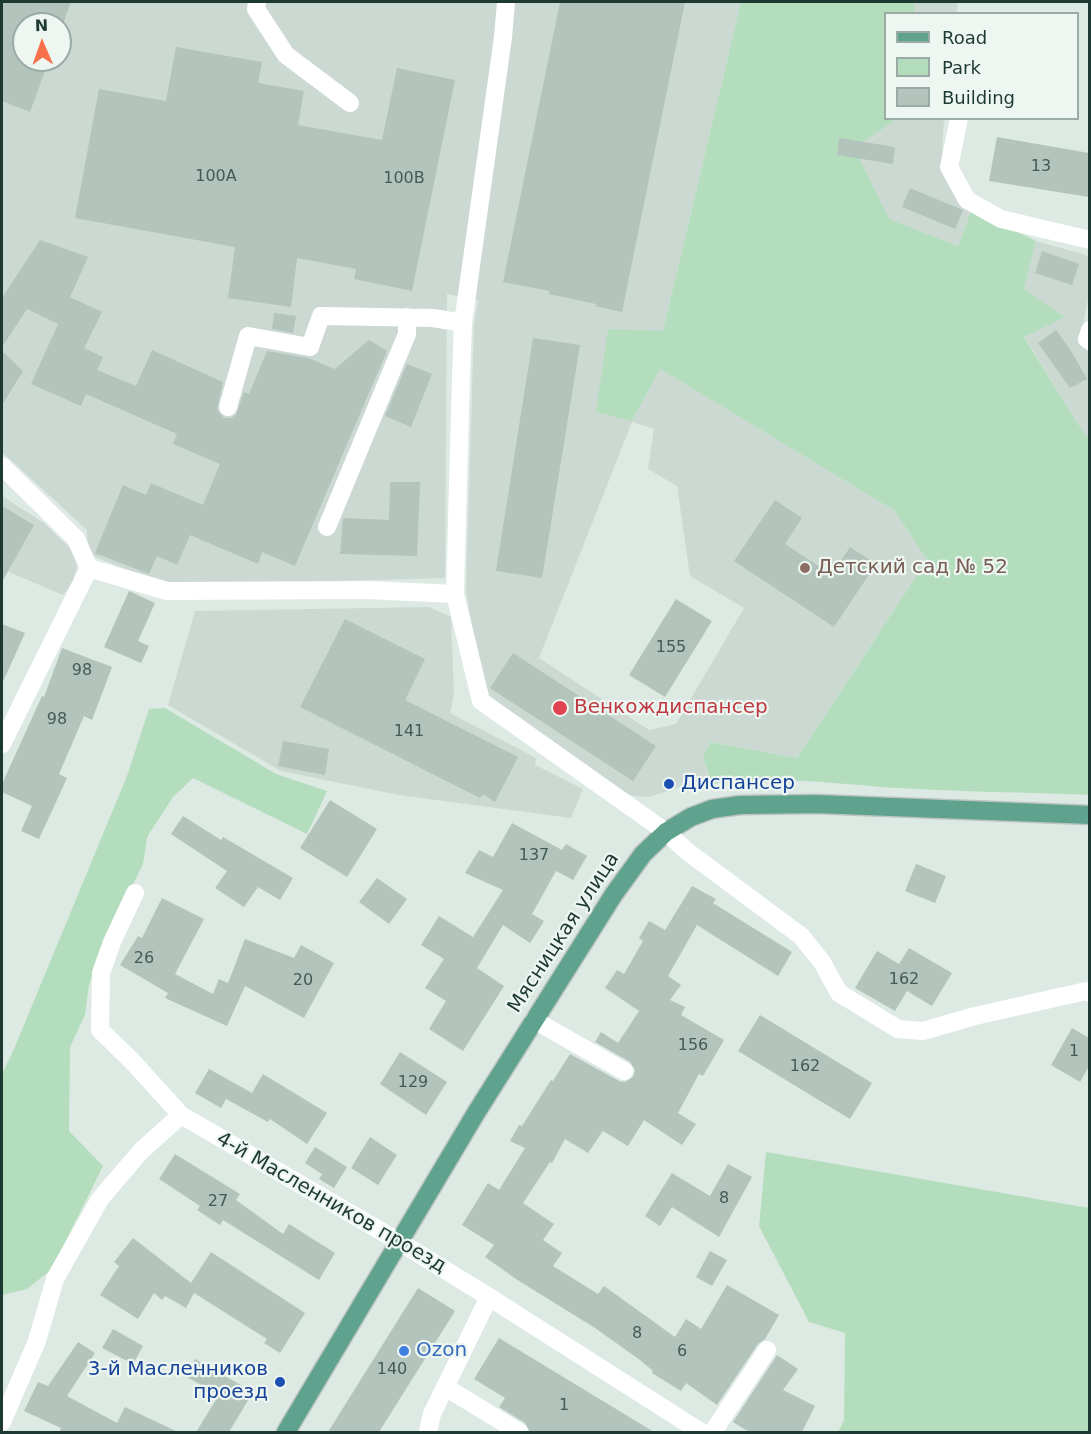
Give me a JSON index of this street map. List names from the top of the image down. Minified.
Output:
{"streets":{"main road":["Мясницкая улица"],"street":["4-й Масленников проезд"]},"crossings":[["Мясницкая улица","4-й Масленников проезд"]],"places":["Детский сад № 52","Венкождиспансер","Диспансер","Ozon","3-й Масленников проезд"],"house_numbers":["13","100А","100В","155","98","98","141","137","26","162","20","156","1","162","129","8","27","8","6","140","1"],"legend":["Road","Park","Building"],"north":"top"}
